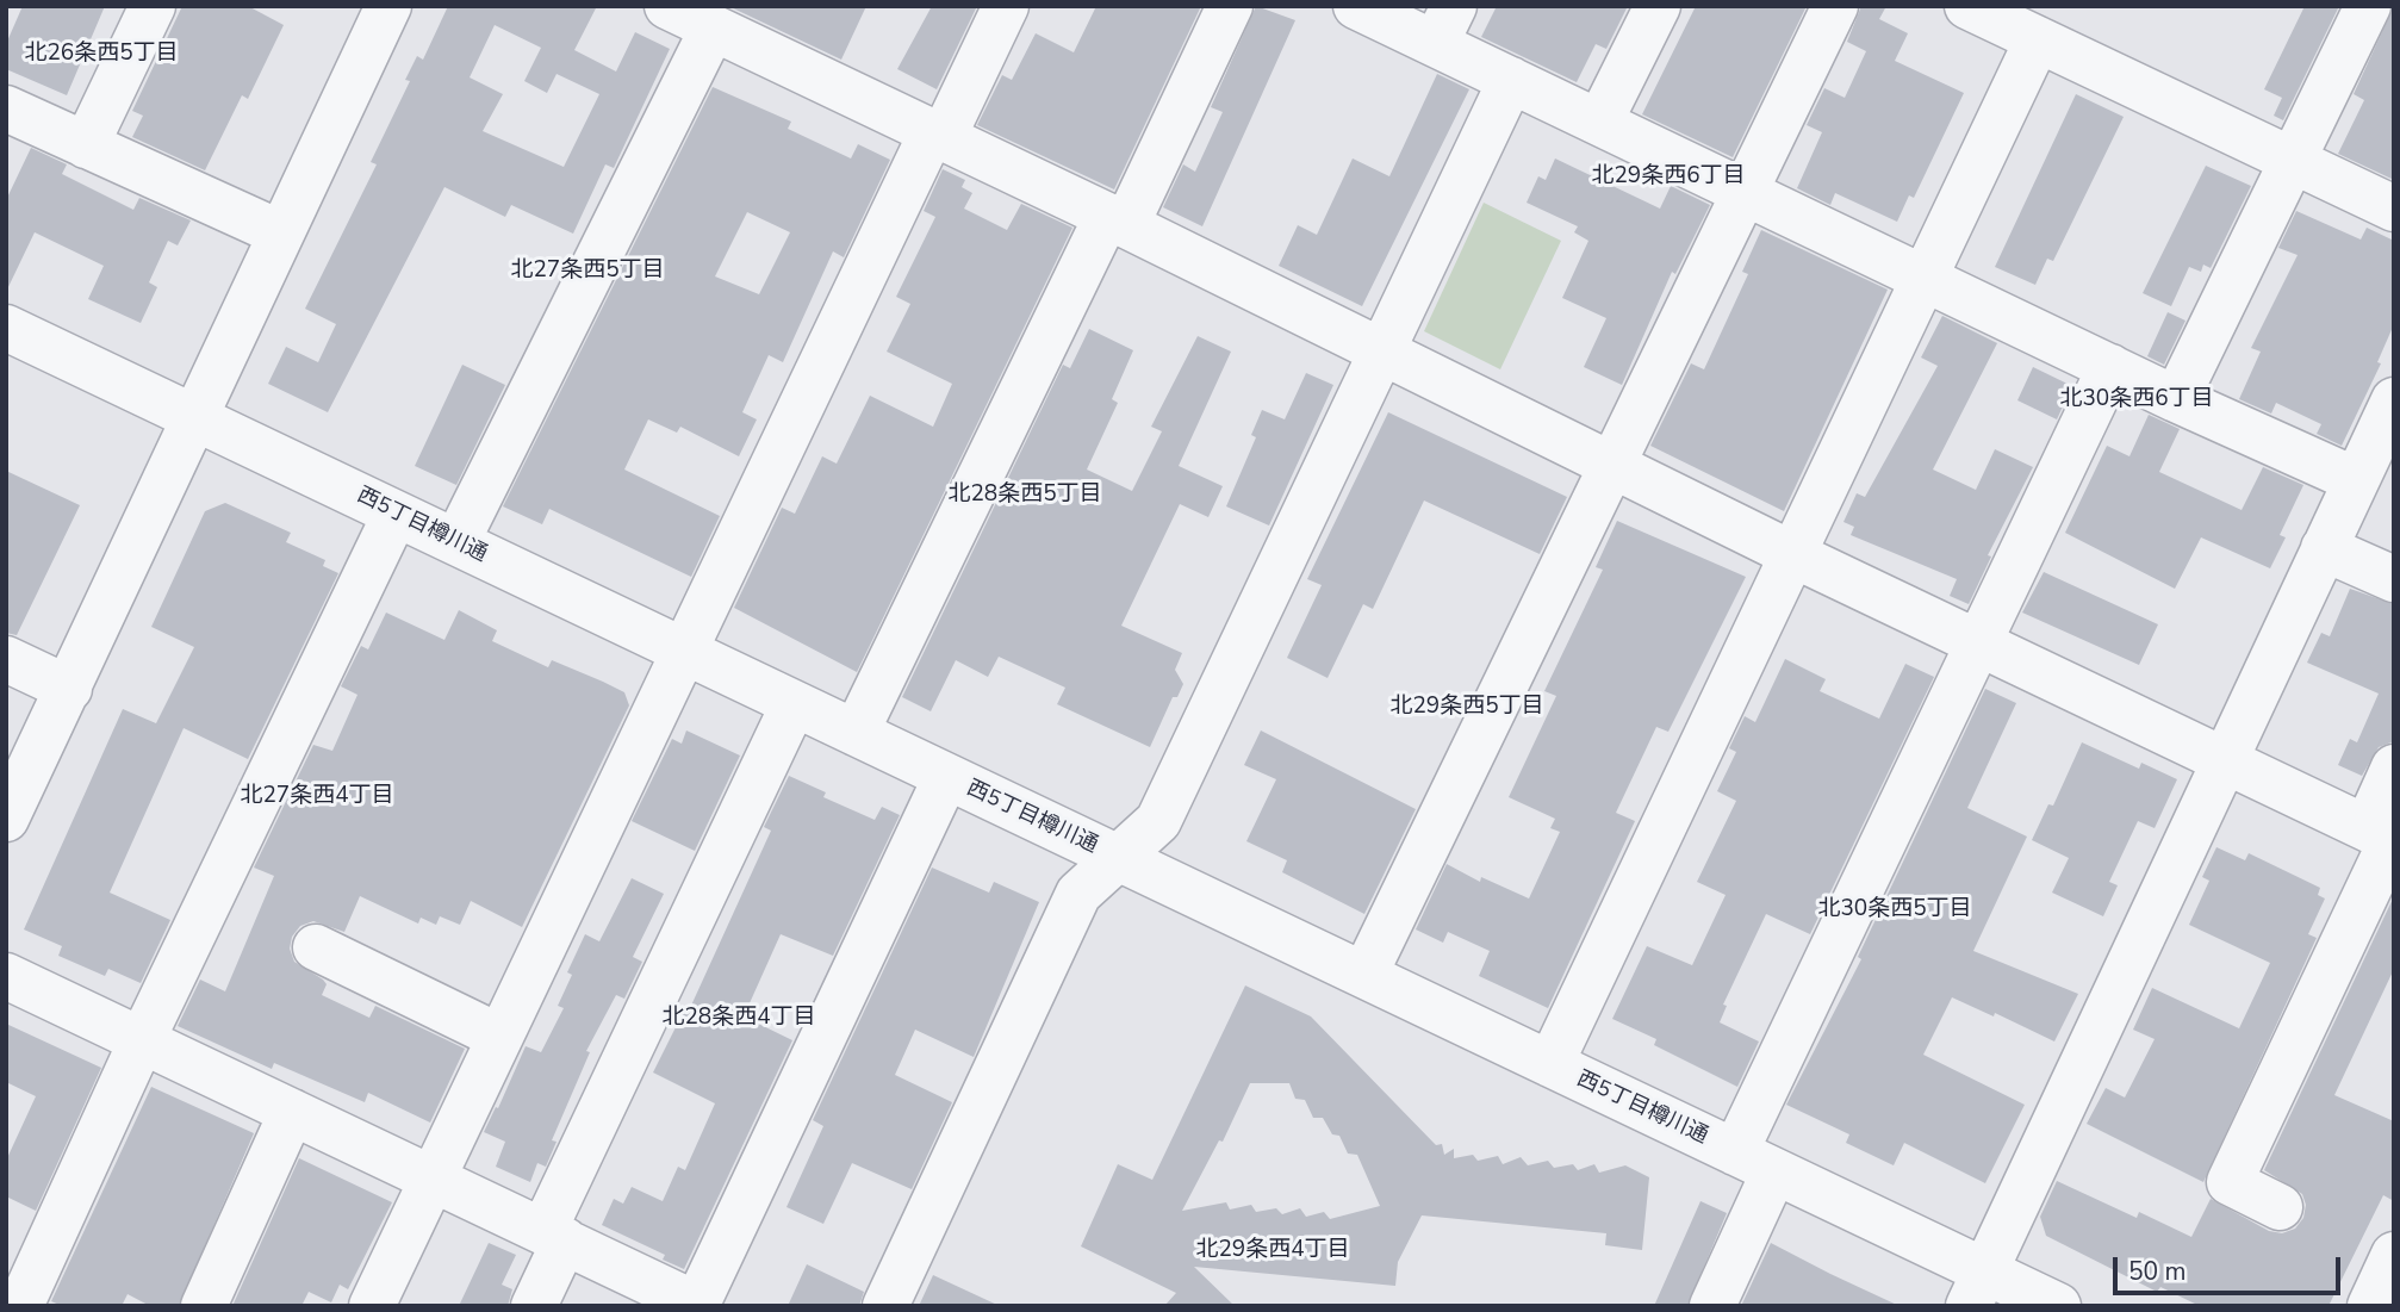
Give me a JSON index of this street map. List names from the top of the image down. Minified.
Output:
{"streets":{"street":["西5丁目樽川通"]},"districts":["北26条西5丁目","北29条西6丁目","北27条西5丁目","北30条西6丁目","北28条西5丁目","北29条西5丁目","北27条西4丁目","北30条西5丁目","北28条西4丁目","北29条西4丁目"],"scale_bar":"50 m"}
